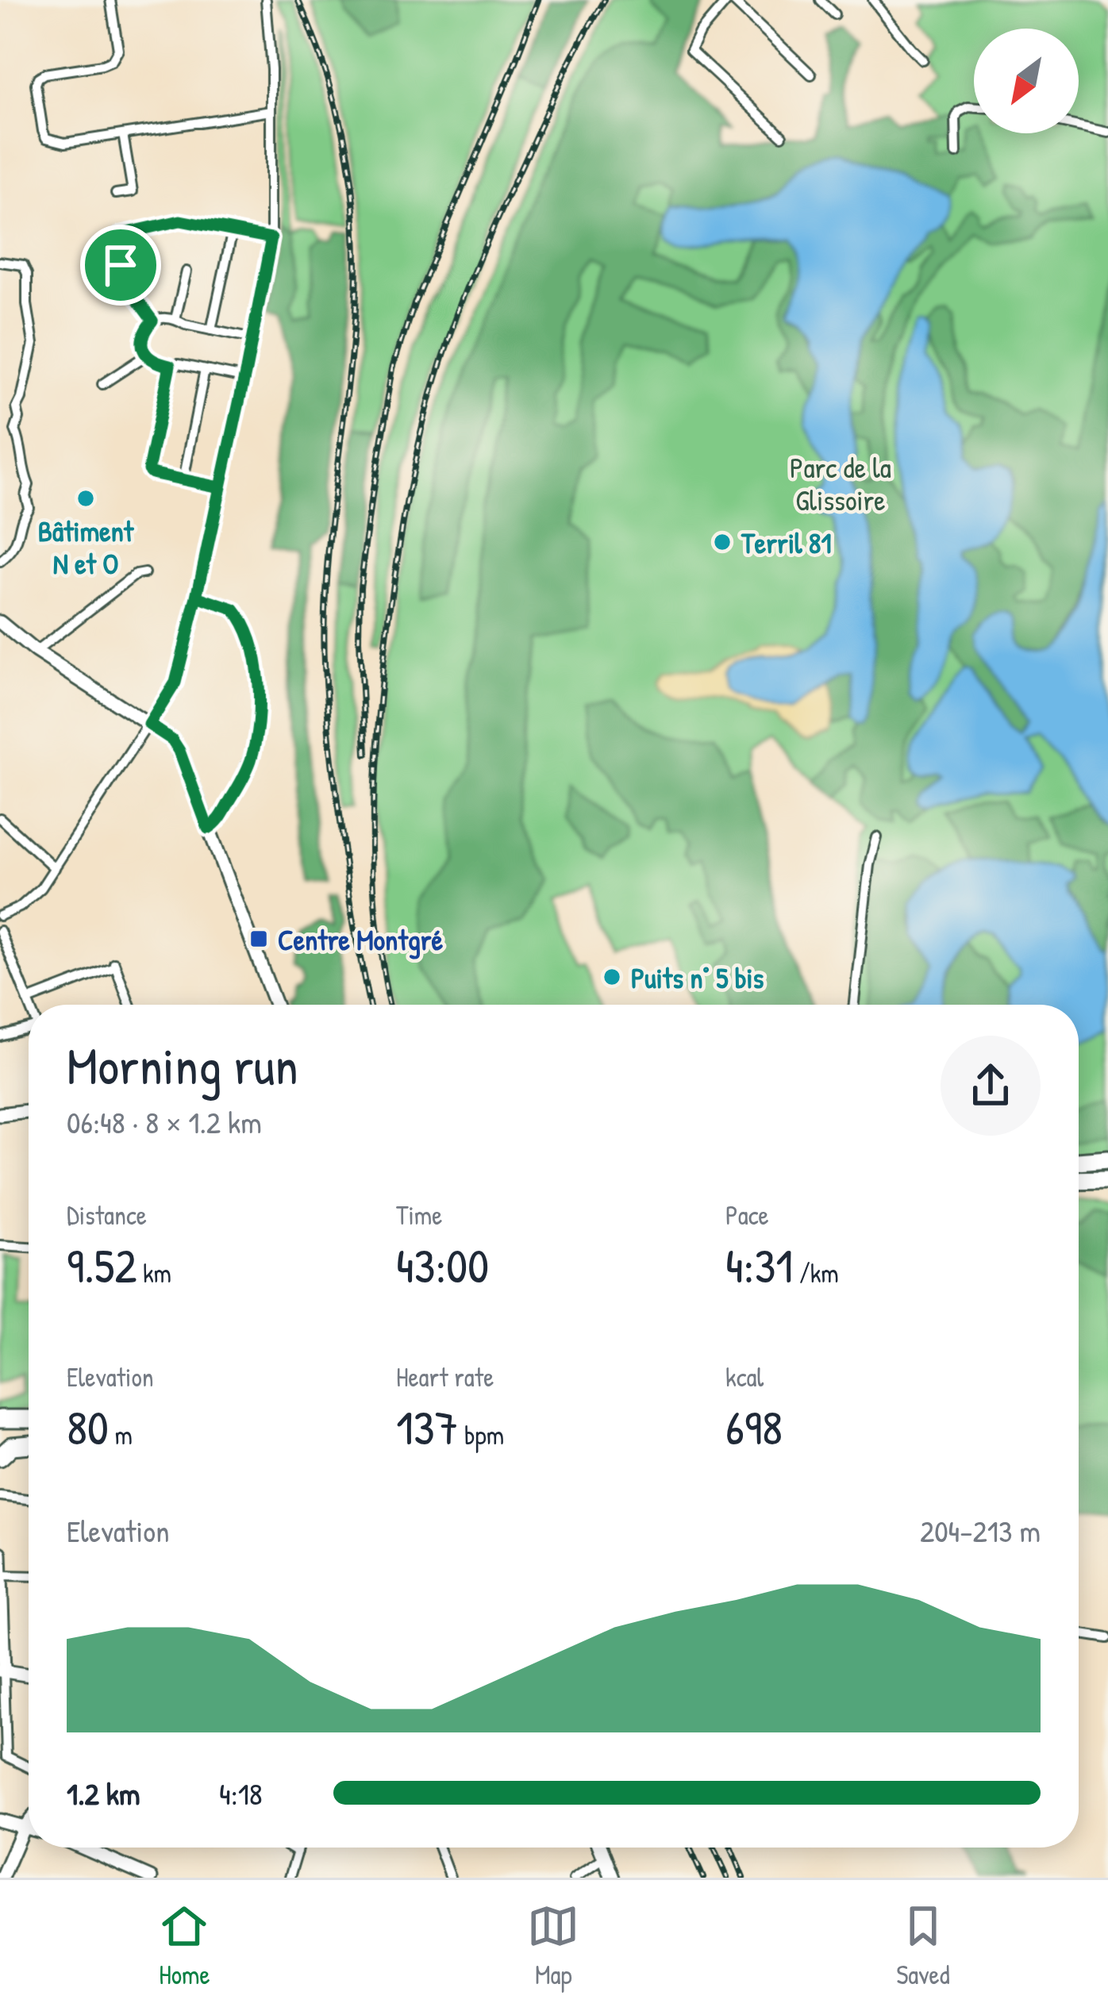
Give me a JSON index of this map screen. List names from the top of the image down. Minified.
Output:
{"parks":["Parc de la Glissoire"],"places":{"other":["Bâtiment N et O","Terril 81","Puits n° 5 bis"],"transit":["Centre Montgré"]},"north":"bottom left","page":{"heading":["Morning run","06:48 · 8 × 1.2 km"],"stats":[["Distance","9.52 km"],["Time","43:00"],["Pace","4:31 /km"],["Elevation","80 m"],["Heart rate","137 bpm"],["kcal","698"]],"chart":["Elevation","204–213 m"],"list":[{"name":"1.2 km","note":"4:18"}],"tabs":["Home","Map","Saved"]}}
